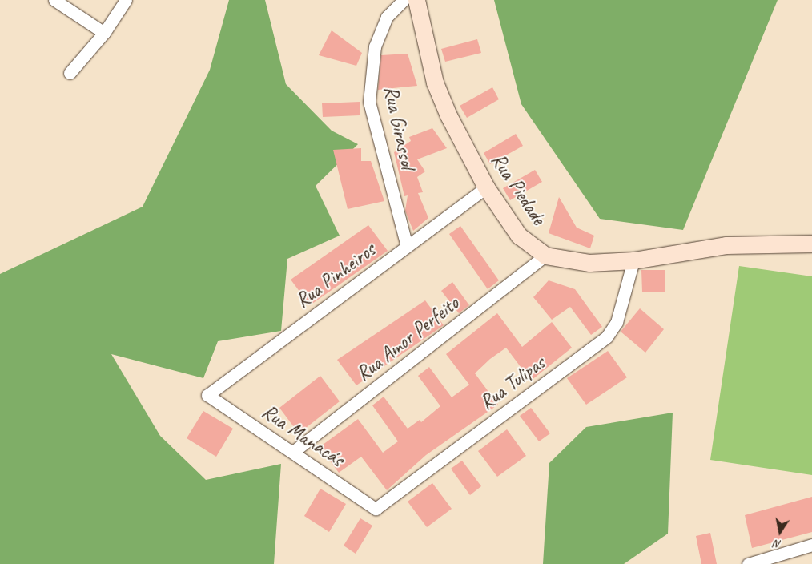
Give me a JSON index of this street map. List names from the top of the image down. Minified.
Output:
{"streets":{"street":["Rua Girassol","Rua Piedade","Rua Pinheiros","Rua Amor Perfeito","Rua Tulipas","Rua Manacás"]},"crossings":[["Rua Girassol","Rua Pinheiros"],["Rua Piedade","Rua Pinheiros"],["Rua Piedade","Rua Amor Perfeito"],["Rua Piedade","Rua Tulipas"],["Rua Pinheiros","Rua Manacás"],["Rua Amor Perfeito","Rua Manacás"],["Rua Tulipas","Rua Manacás"]],"north":"bottom"}
